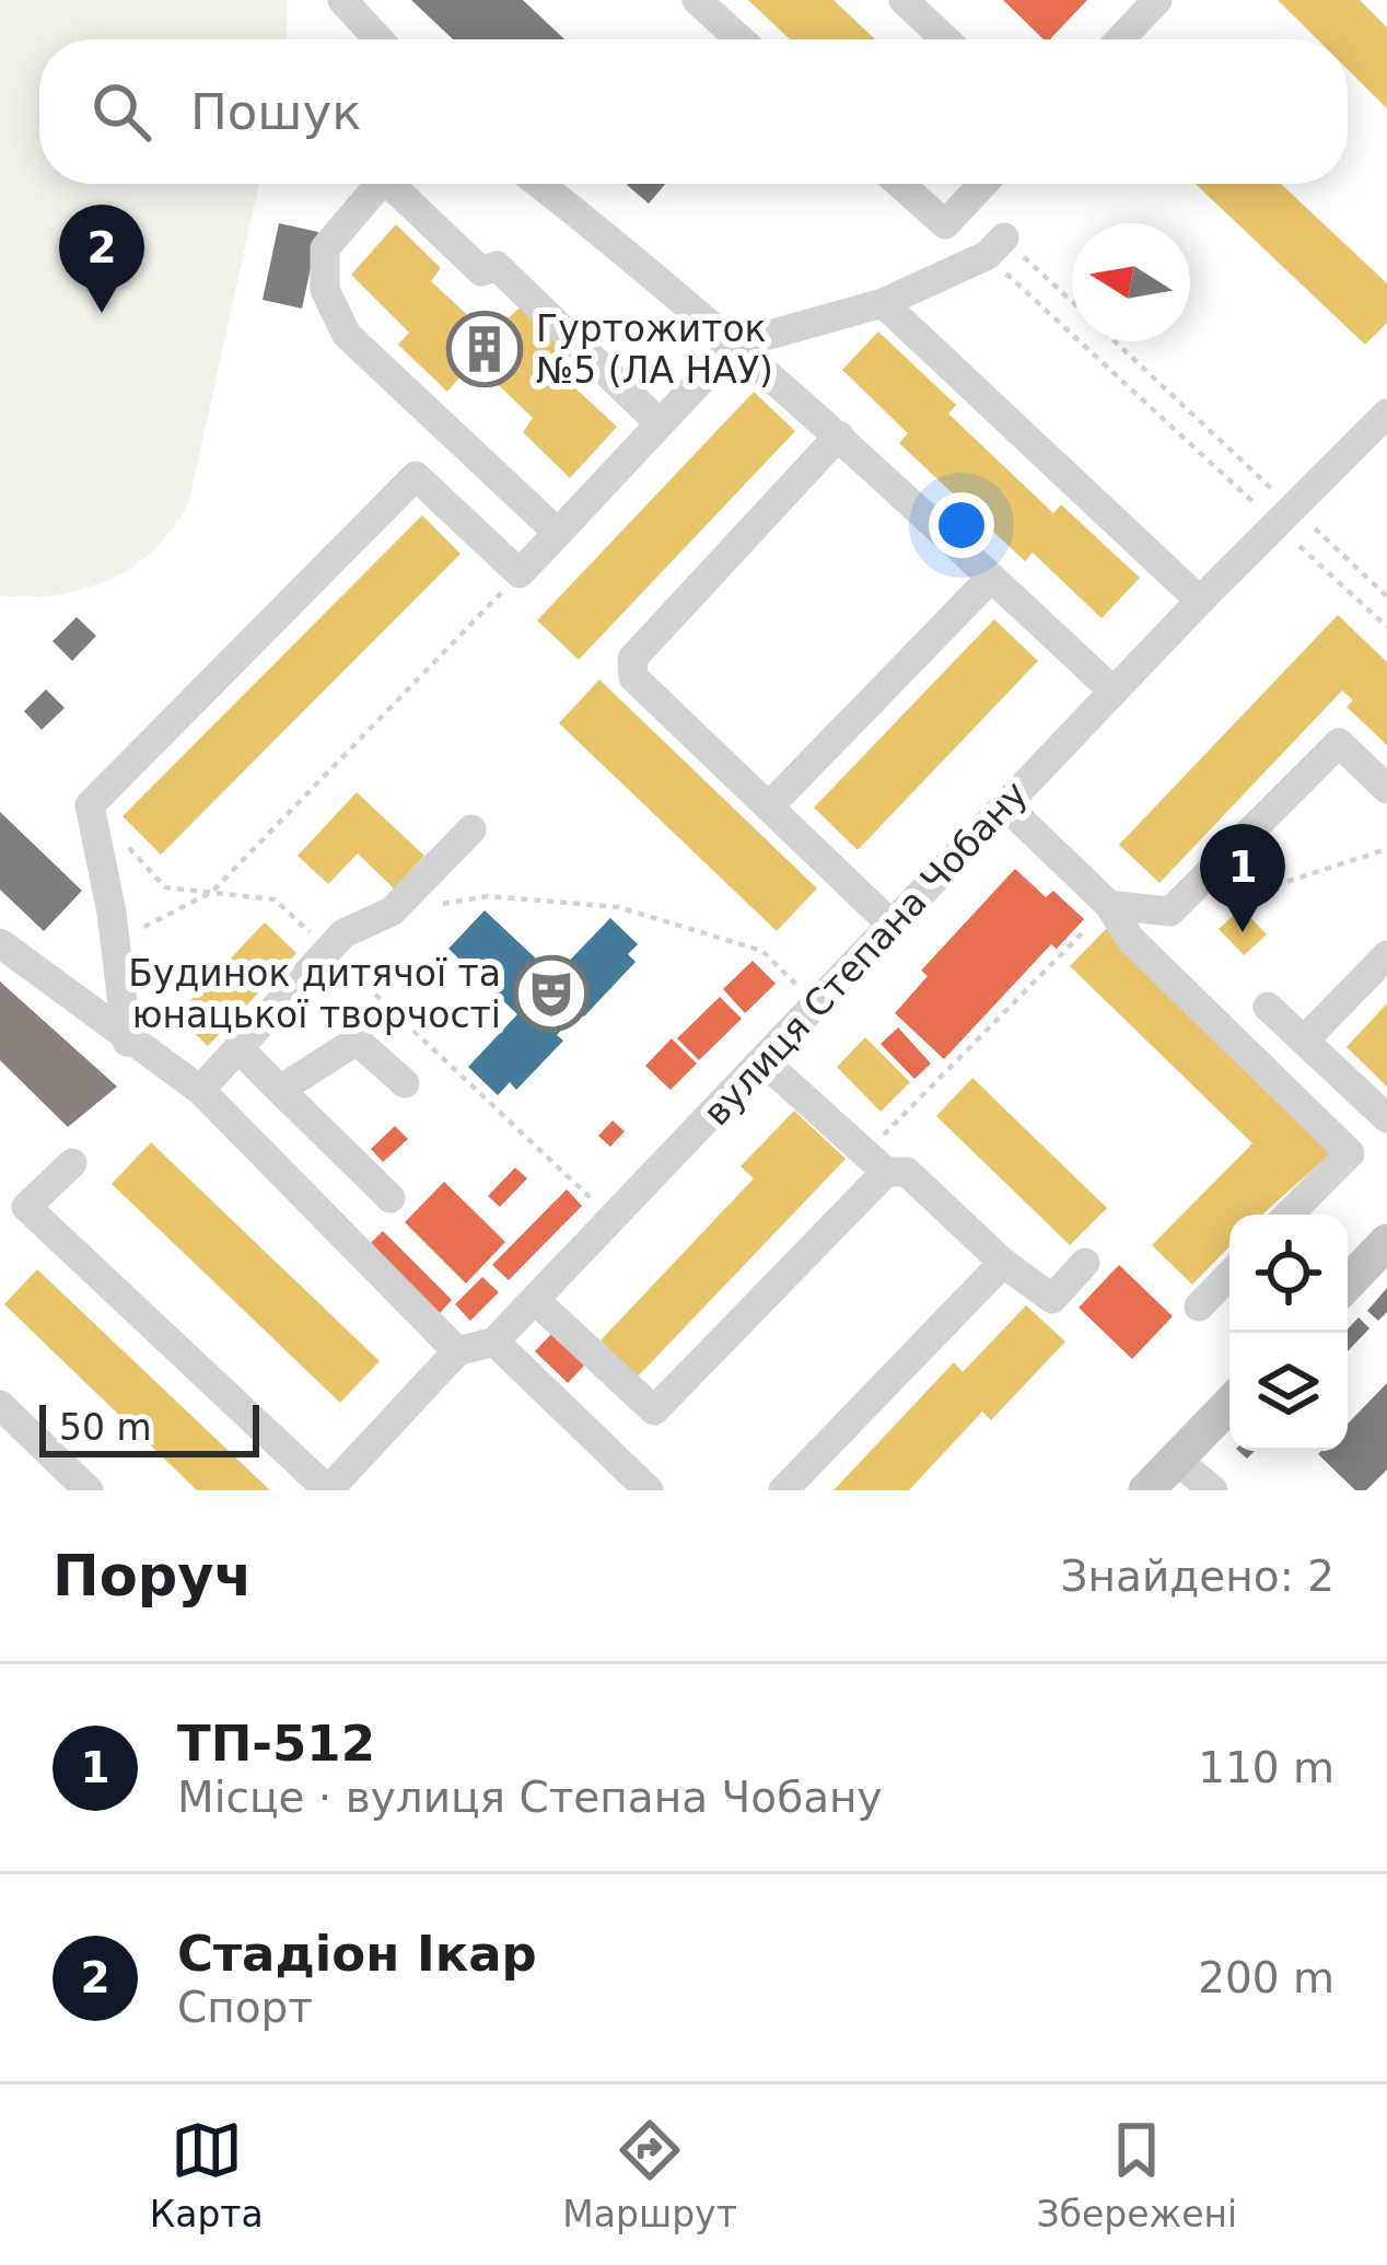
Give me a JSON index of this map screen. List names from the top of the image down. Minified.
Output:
{"streets":{"street":["вулиця Степана Чобану"]},"places":{"building":["Гуртожиток №5 (ЛА НАУ)"],"theatre":["Будинок дитячої та юнацької творчості"]},"scale_bar":"50 m","north":"left","page":{"search":"Пошук","pins":["2","1"],"scale":"50 m","heading":["Поруч","Знайдено: 2"],"list":[{"mark":"1","name":"ТП-512","note":"Місце · вулиця Степана Чобану","value":"110 m"},{"mark":"2","name":"Стадіон Ікар","note":"Спорт","value":"200 m"}],"nav":["Карта","Маршрут","Збережені"]}}
